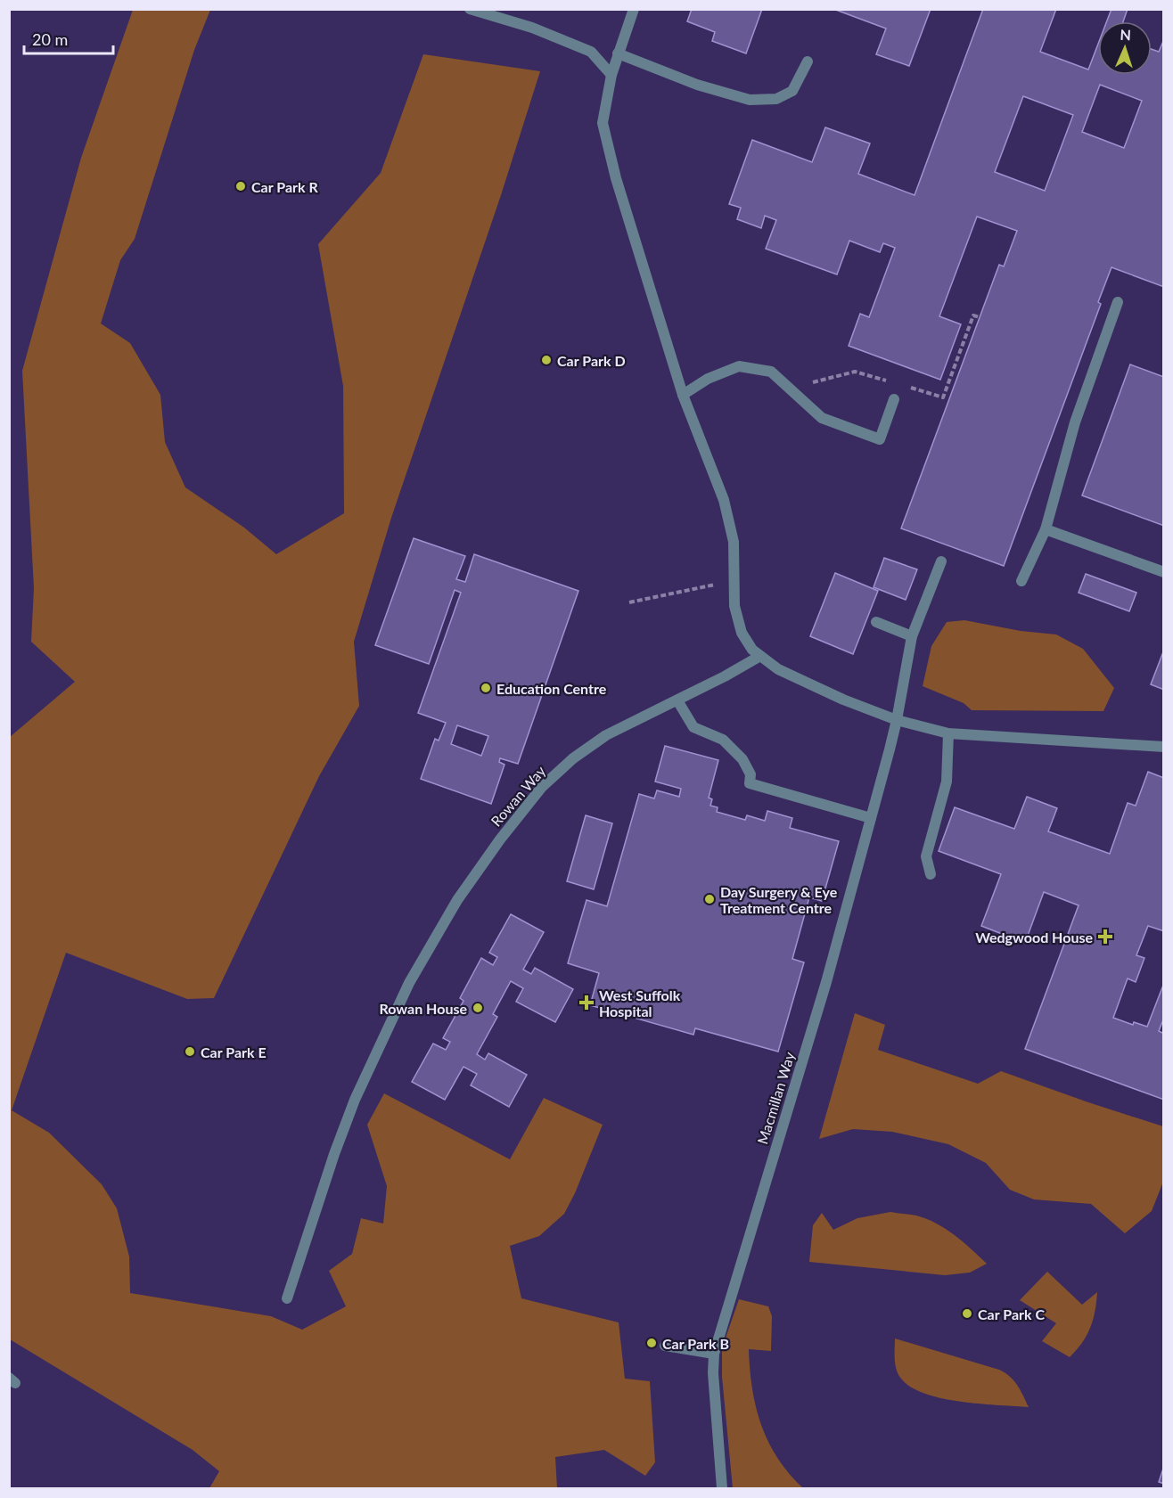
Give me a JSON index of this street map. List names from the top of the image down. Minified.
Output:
{"streets":{"lane":["Rowan Way","Macmillan Way"]},"places":{"other":["Car Park R","Car Park D","Education Centre","Day Surgery & Eye Treatment Centre","Rowan House","Car Park E","Car Park C","Car Park B"],"health":["Wedgwood House","West Suffolk Hospital"]},"scale_bar":"20 m","north":"top"}
